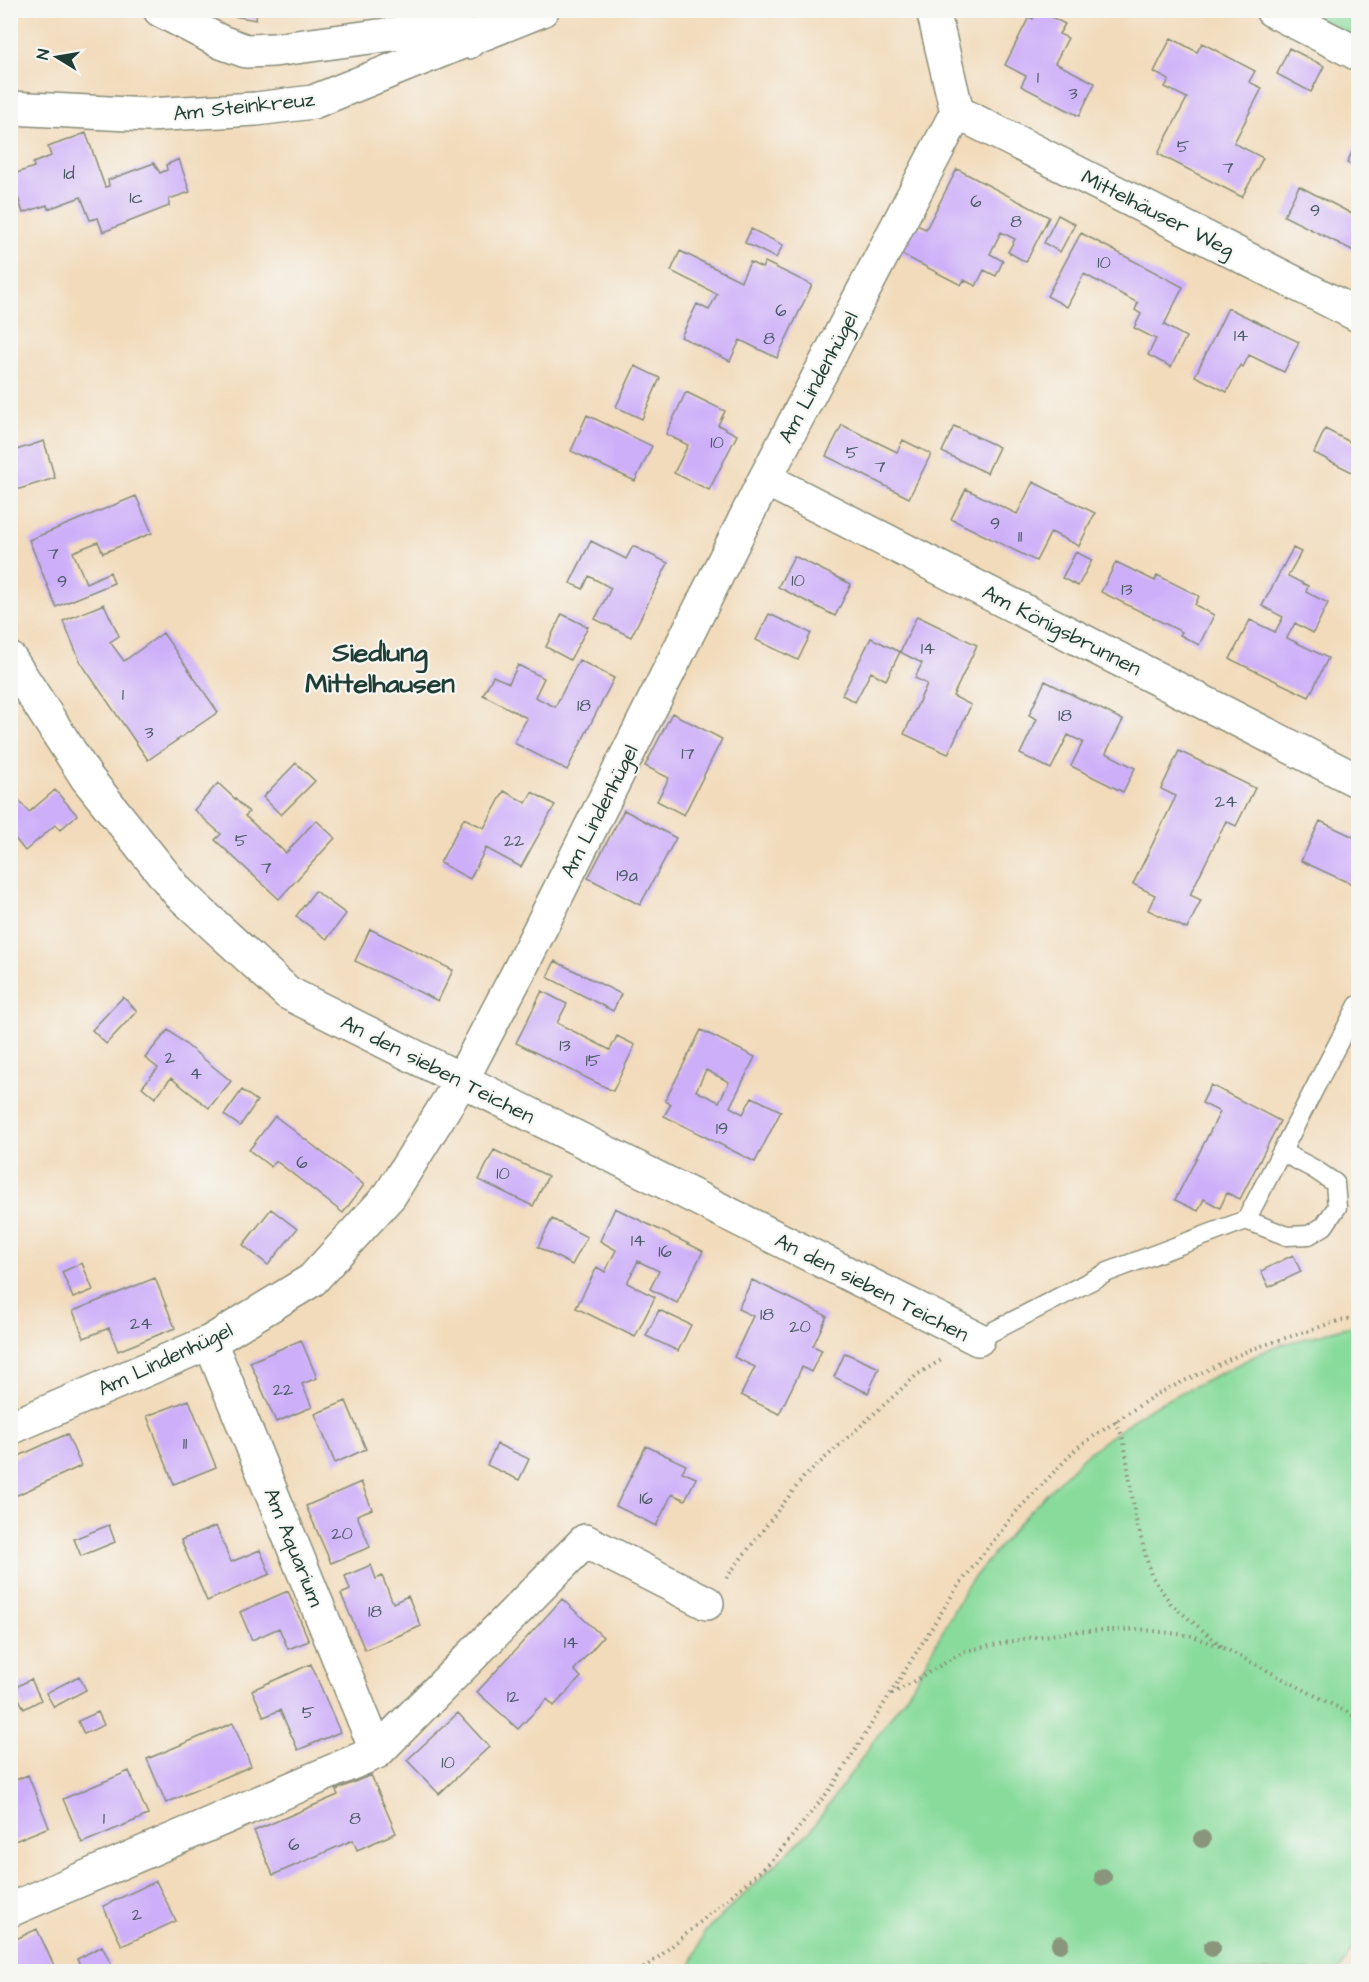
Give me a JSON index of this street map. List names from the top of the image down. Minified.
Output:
{"streets":{"street":["Am Steinkreuz","Mittelhäuser Weg","Am Lindenhügel","Am Königsbrunnen","An den sieben Teichen","Am Aquarium"]},"crossings":[["Mittelhäuser Weg","Am Lindenhügel"],["Am Lindenhügel","Am Königsbrunnen"],["Am Lindenhügel","An den sieben Teichen"],["Am Lindenhügel","Am Aquarium"]],"districts":["Siedlung Mittelhausen"],"house_numbers":["1","3","5","7","1d","1c","6","9","8","10","6","14","8","10","5","7","9","11","7","10","9","13","14","1","18","18","3","17","24","5","22","7","19a","13","2","15","4","19","6","10","14","16","18","24","20","22","11","16","20","18","14","12","5","10","1","8","6","2"],"north":"left"}
